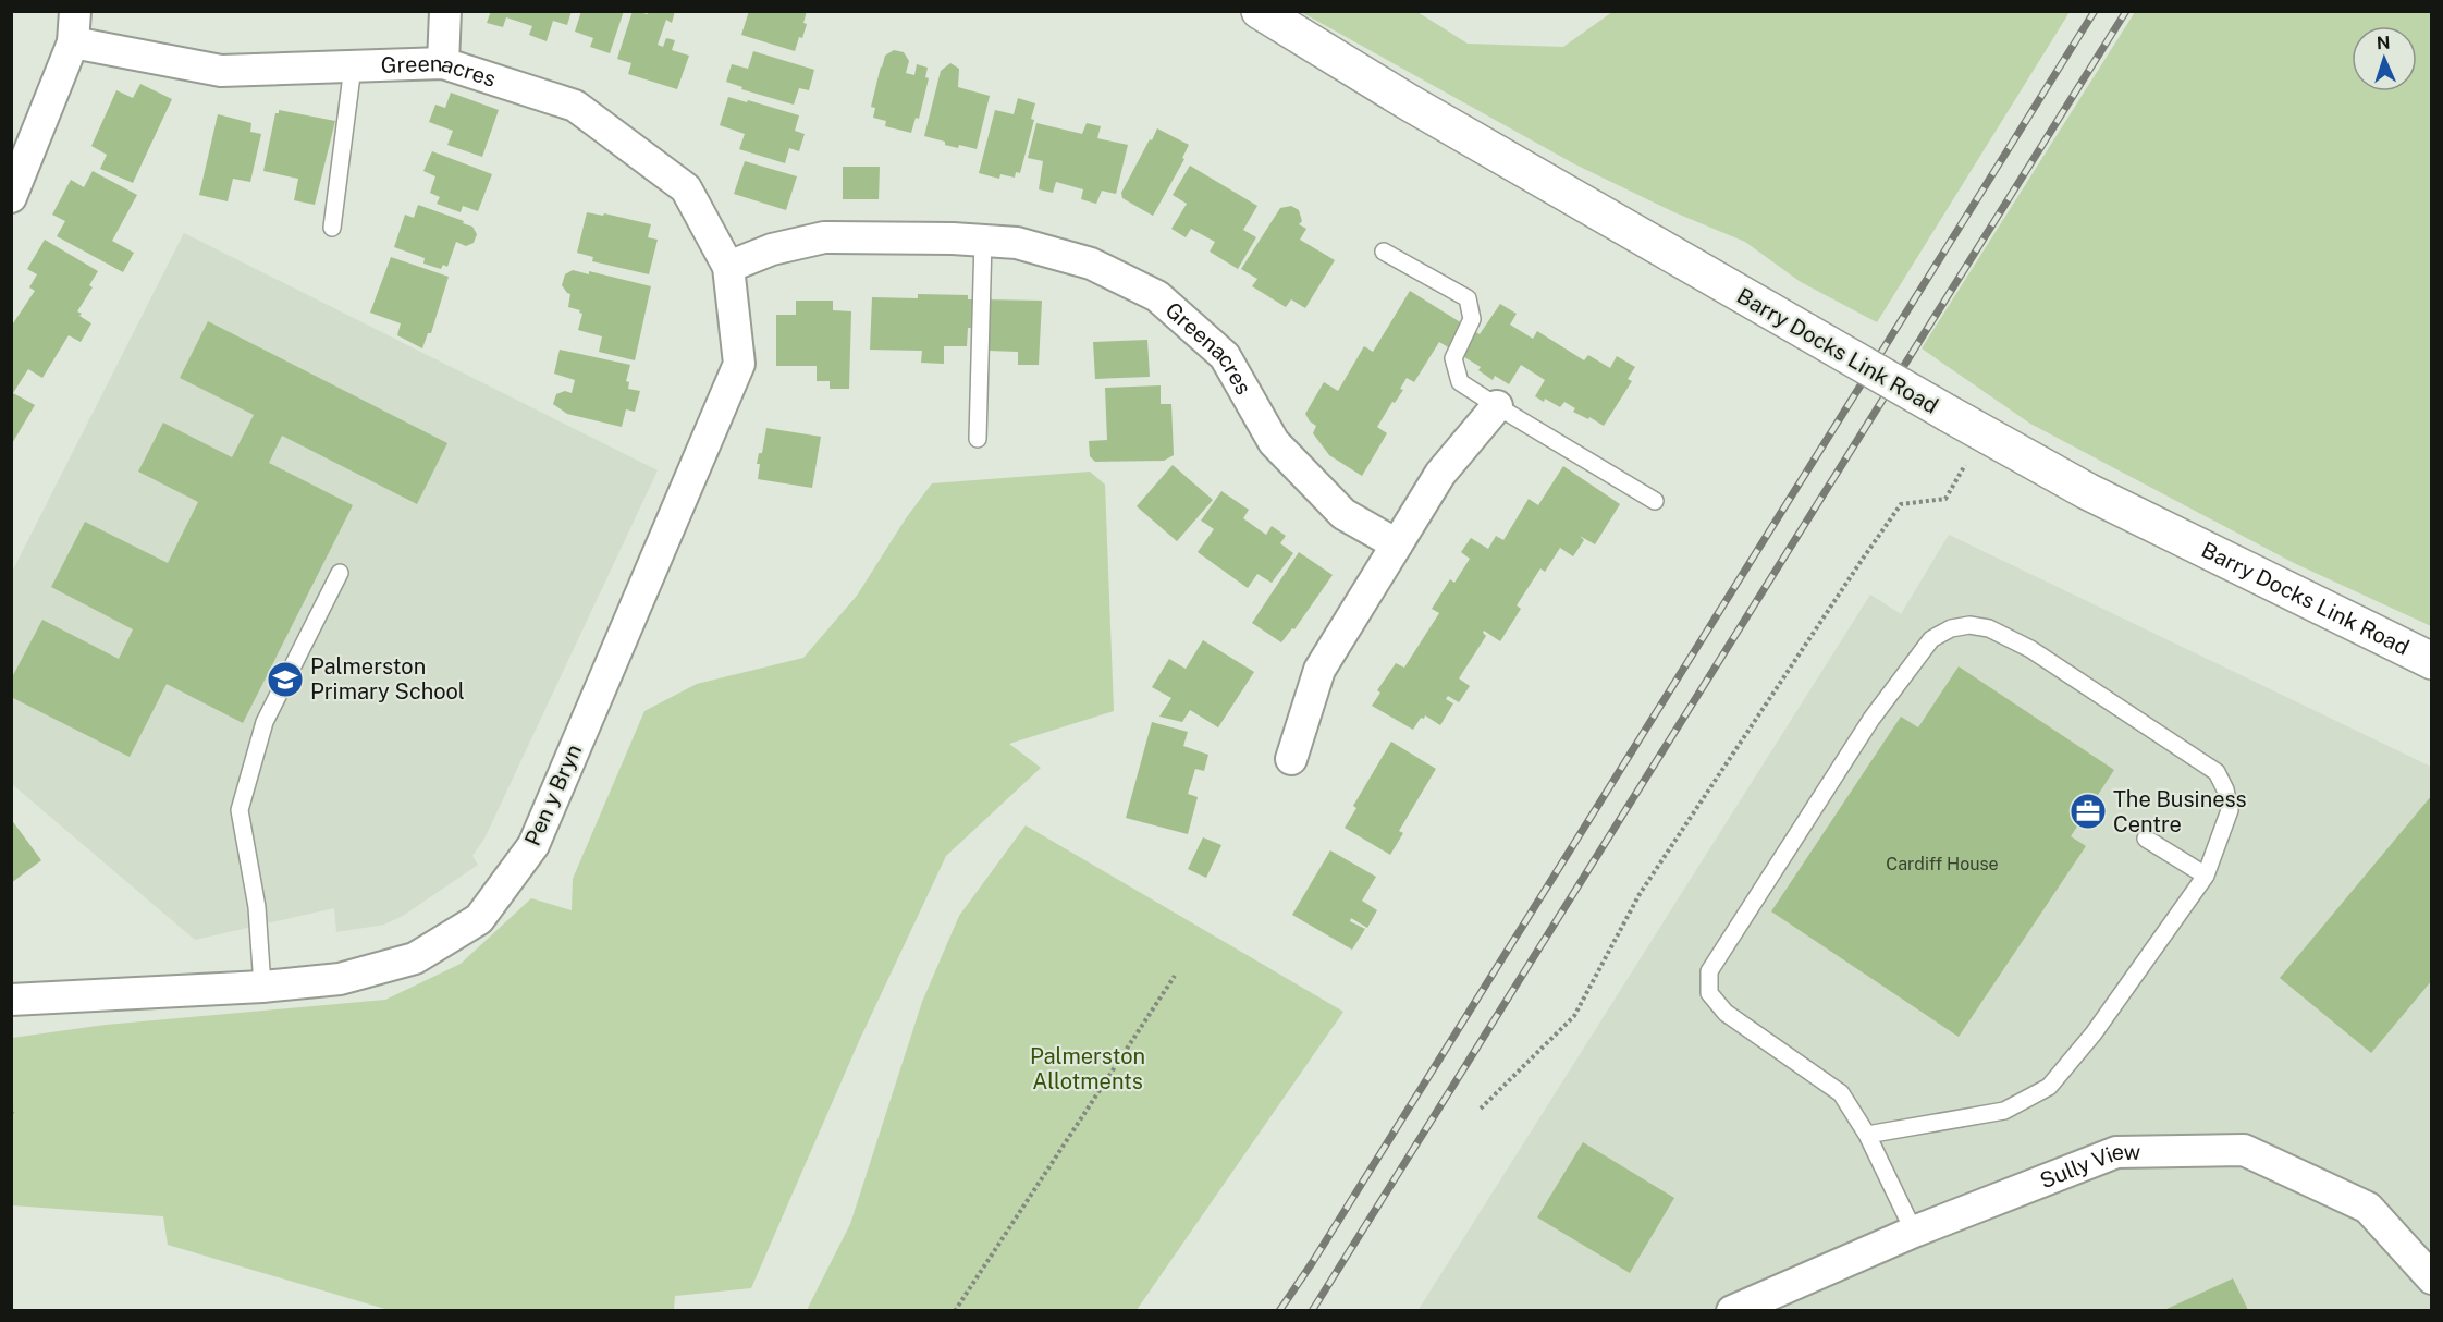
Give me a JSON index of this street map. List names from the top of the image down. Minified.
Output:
{"streets":{"main road":["Barry Docks Link Road"],"street":["Greenacres","Pen y Bryn","Sully View"]},"crossings":[["Greenacres","Pen y Bryn"]],"parks":["Palmerston Allotments"],"places":{"school or university":["Palmerston Primary School"],"office":["The Business Centre"]},"house_numbers":["Cardiff House"],"north":"top"}
